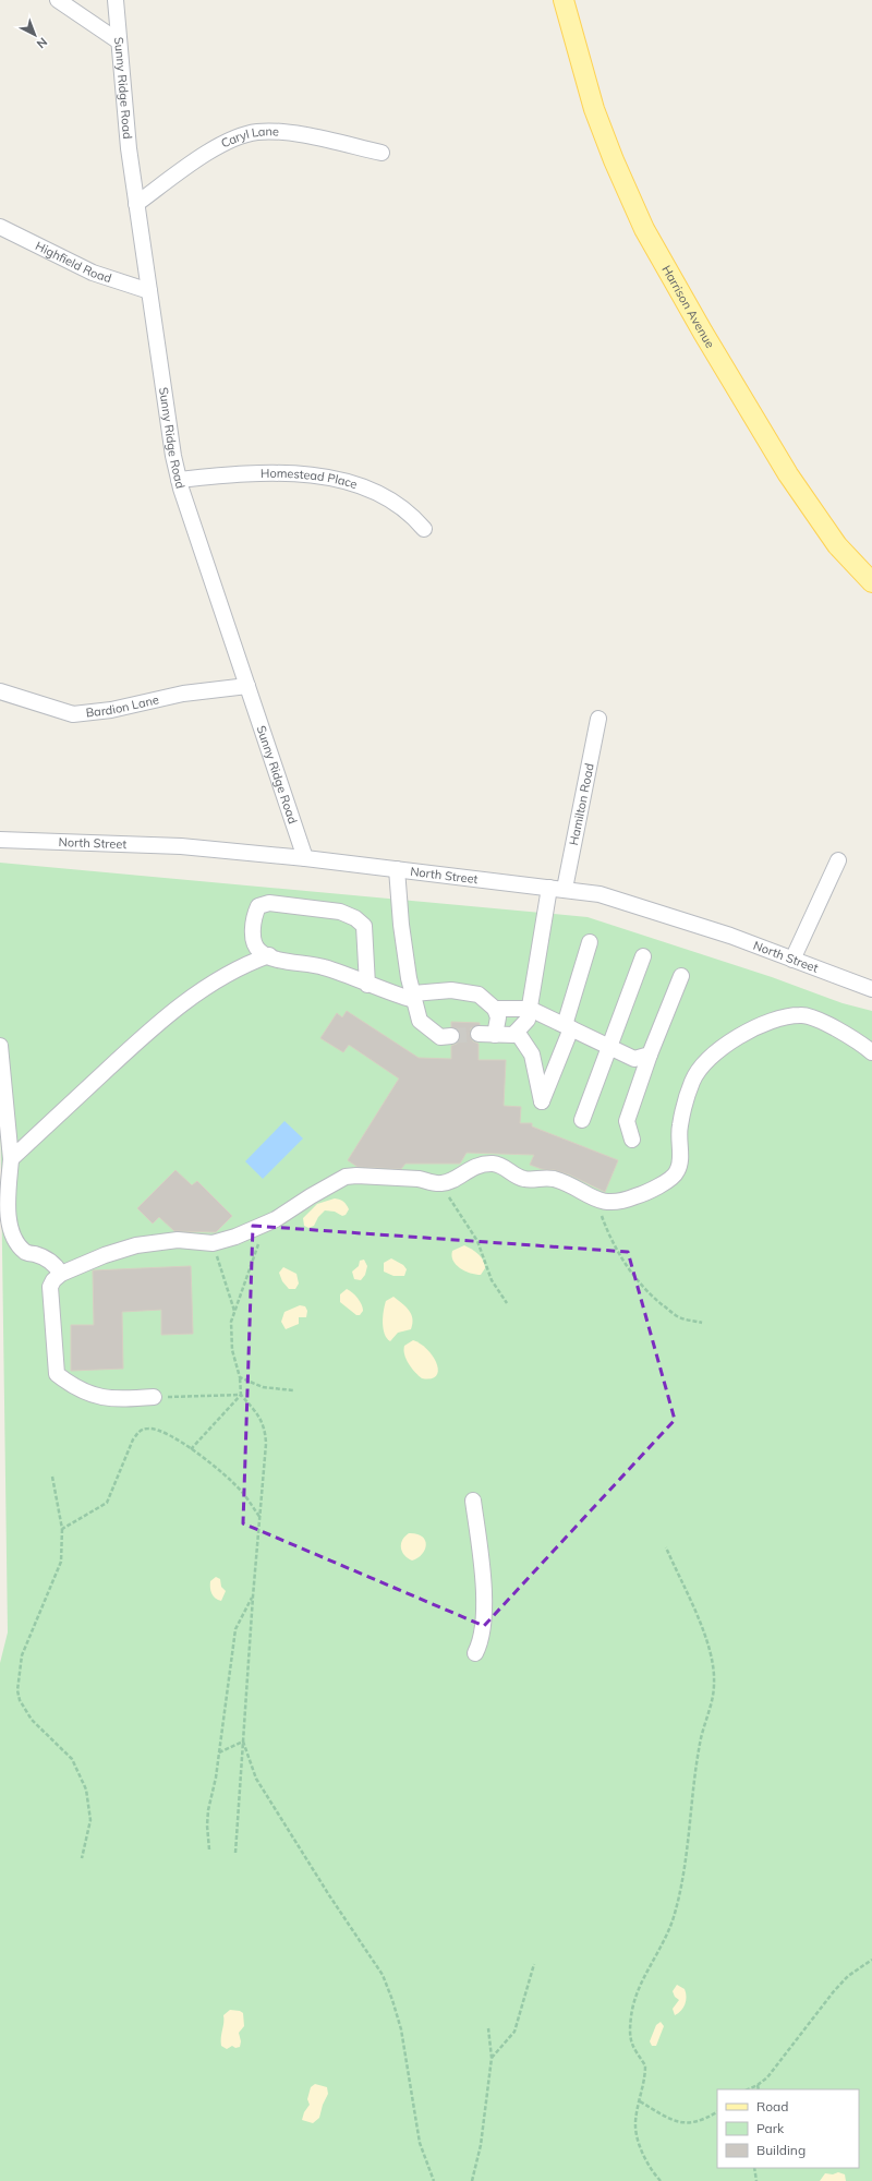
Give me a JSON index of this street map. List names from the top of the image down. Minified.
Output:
{"streets":{"main road":["Harrison Avenue"],"street":["Sunny Ridge Road","Caryl Lane","Highfield Road","Homestead Place","Bardion Lane","Hamilton Road","North Street"]},"crossings":[["Sunny Ridge Road","Caryl Lane"],["Sunny Ridge Road","Highfield Road"],["Sunny Ridge Road","Homestead Place"],["Sunny Ridge Road","Bardion Lane"],["Sunny Ridge Road","North Street"],["Hamilton Road","North Street"]],"legend":["Road","Park","Building"],"north":"bottom right"}
